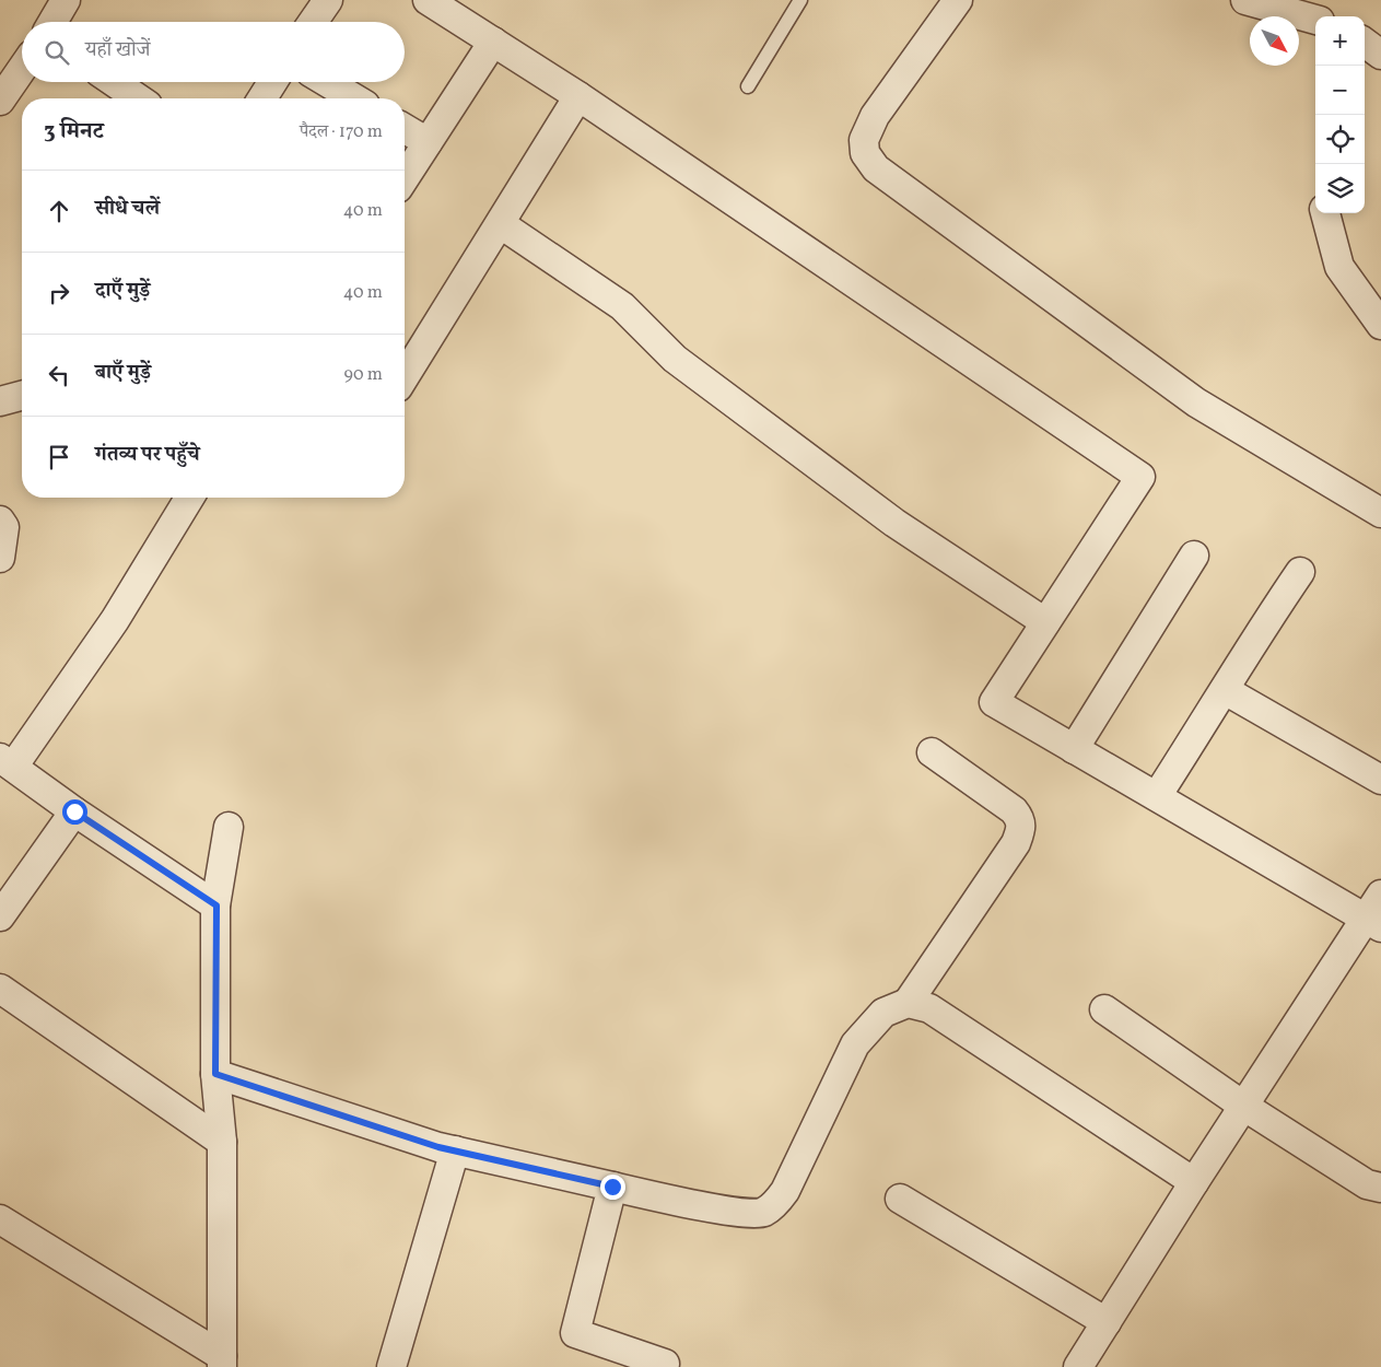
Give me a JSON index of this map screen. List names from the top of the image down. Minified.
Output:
{"north":"bottom right","page":{"map_buttons":["+","−"],"search":"यहाँ खोजें","heading":["3 मिनट","पैदल · 170 m"],"list":[["सीधे चलें","40 m"],["दाएँ मुड़ें","40 m"],["बाएँ मुड़ें","90 m"],"गंतव्य पर पहुँचे"]}}
